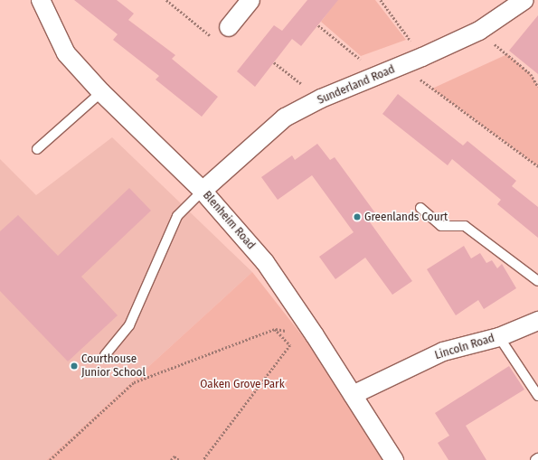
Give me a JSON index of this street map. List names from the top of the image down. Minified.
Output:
{"streets":{"street":["Sunderland Road","Blenheim Road","Lincoln Road"]},"crossings":[["Sunderland Road","Blenheim Road"],["Blenheim Road","Lincoln Road"]],"parks":["Oaken Grove Park"],"places":["Greenlands Court","Courthouse Junior School"]}
